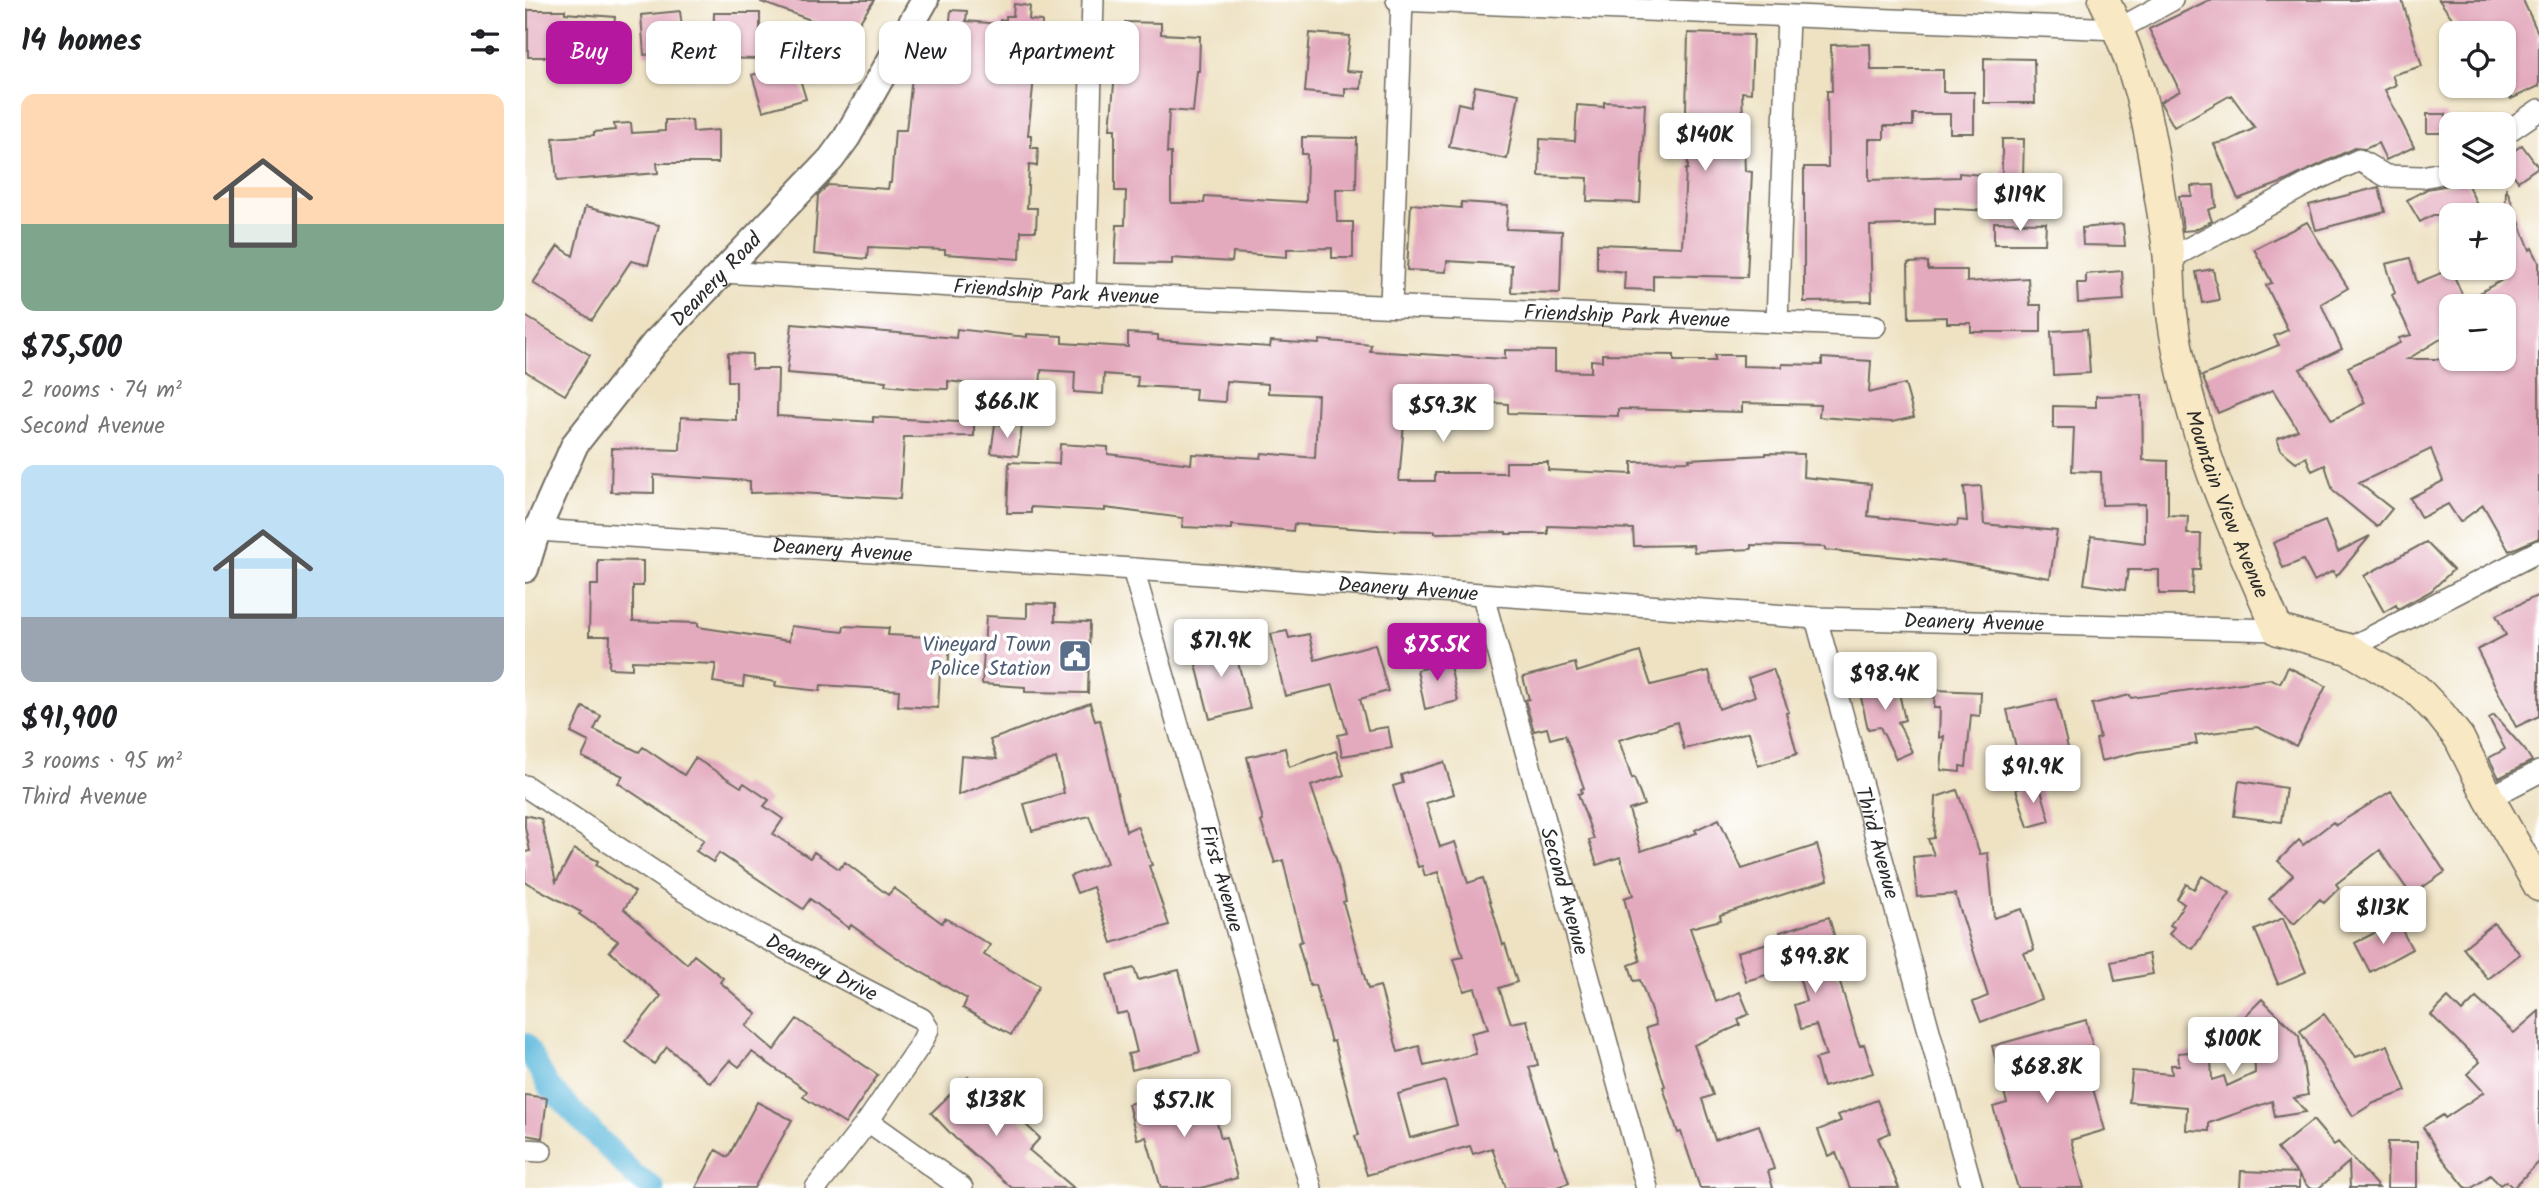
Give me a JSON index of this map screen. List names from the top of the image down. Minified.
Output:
{"streets":{"main road":["Mountain View Avenue"],"street":["Deanery Road","Friendship Park Avenue","Deanery Avenue","Third Avenue","First Avenue","Second Avenue","Deanery Drive"]},"crossings":[["Deanery Road","Friendship Park Avenue"],["Deanery Road","Deanery Avenue"],["Mountain View Avenue","Deanery Avenue"],["Deanery Avenue","Third Avenue"],["Deanery Avenue","First Avenue"],["Deanery Avenue","Second Avenue"]],"places":{"public building":["Vineyard Town Police Station"]},"page":{"heading":"14 homes","map_buttons":["+","−"],"chip":["Buy","Rent","Filters","New","Apartment"],"list":[{"name":"$75,500","note":"2 rooms · 74 m² · Second Avenue"},{"name":"$91,900","note":"3 rooms · 95 m² · Third Avenue"}],"price":["$140K","$119K","$66.1K","$59.3K","$71.9K","$75.5K","$98.4K","$91.9K","$113K","$99.8K","$100K","$68.8K","$138K","$57.1K"]}}
